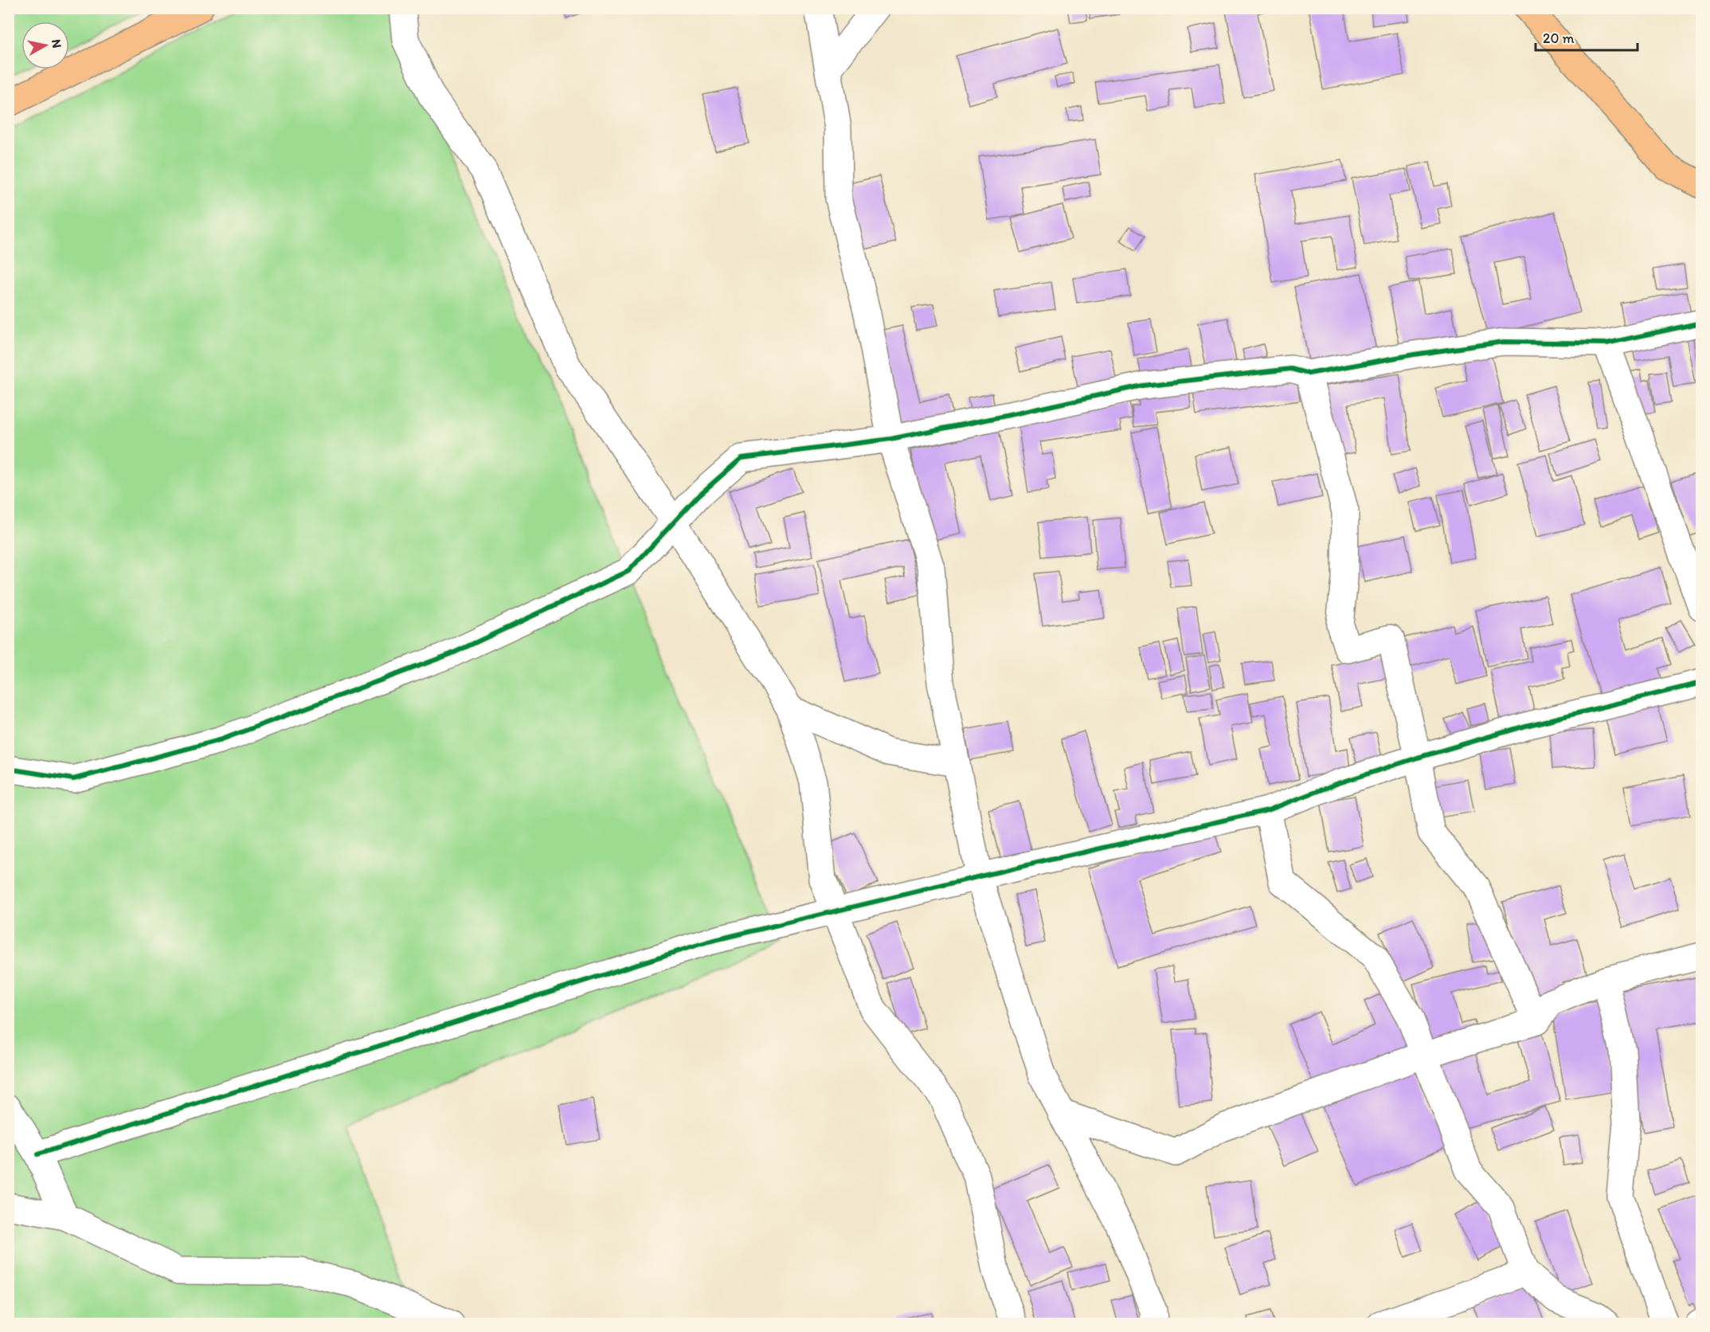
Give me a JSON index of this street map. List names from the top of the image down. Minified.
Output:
{"scale_bar":"20 m","north":"right"}
